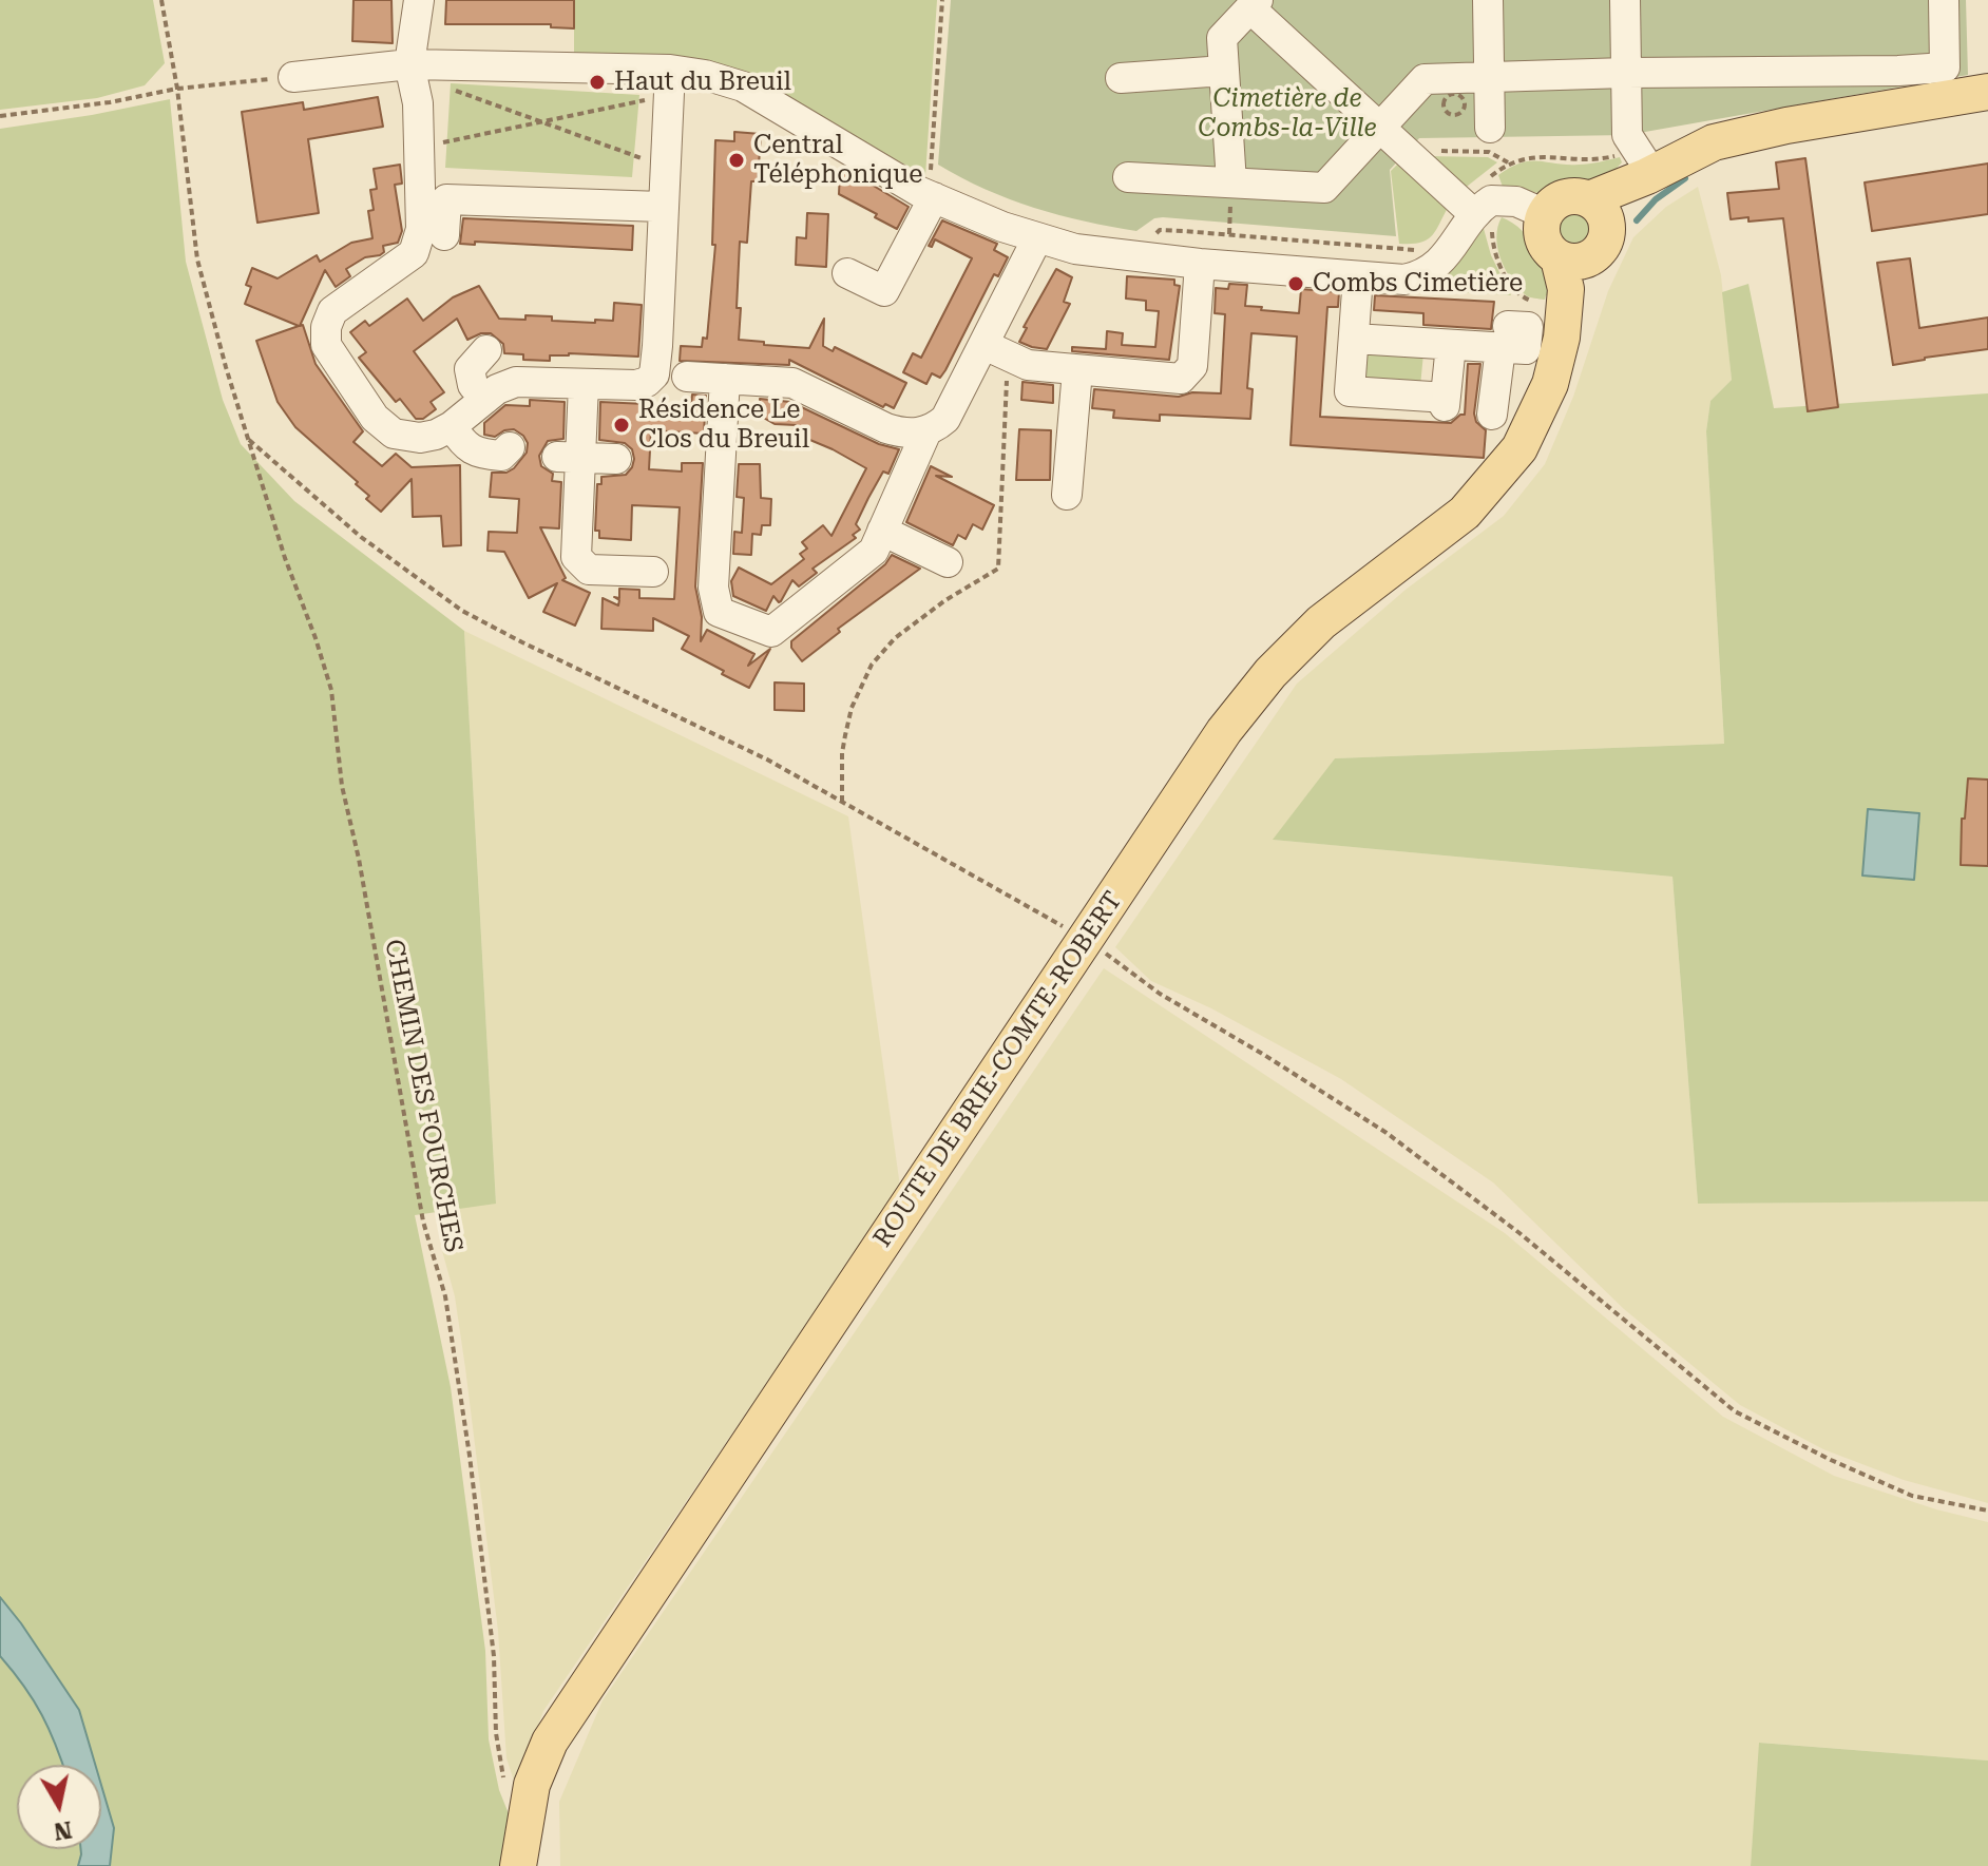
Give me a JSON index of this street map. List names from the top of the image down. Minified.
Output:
{"streets":{"main road":["ROUTE DE BRIE-COMTE-ROBERT"],"path":["CHEMIN DES FOURCHES"]},"parks":["Cimetière de Combs-la-Ville"],"places":["Haut du Breuil","Central Téléphonique","Combs Cimetière","Résidence Le Clos du Breuil"],"north":"bottom"}
